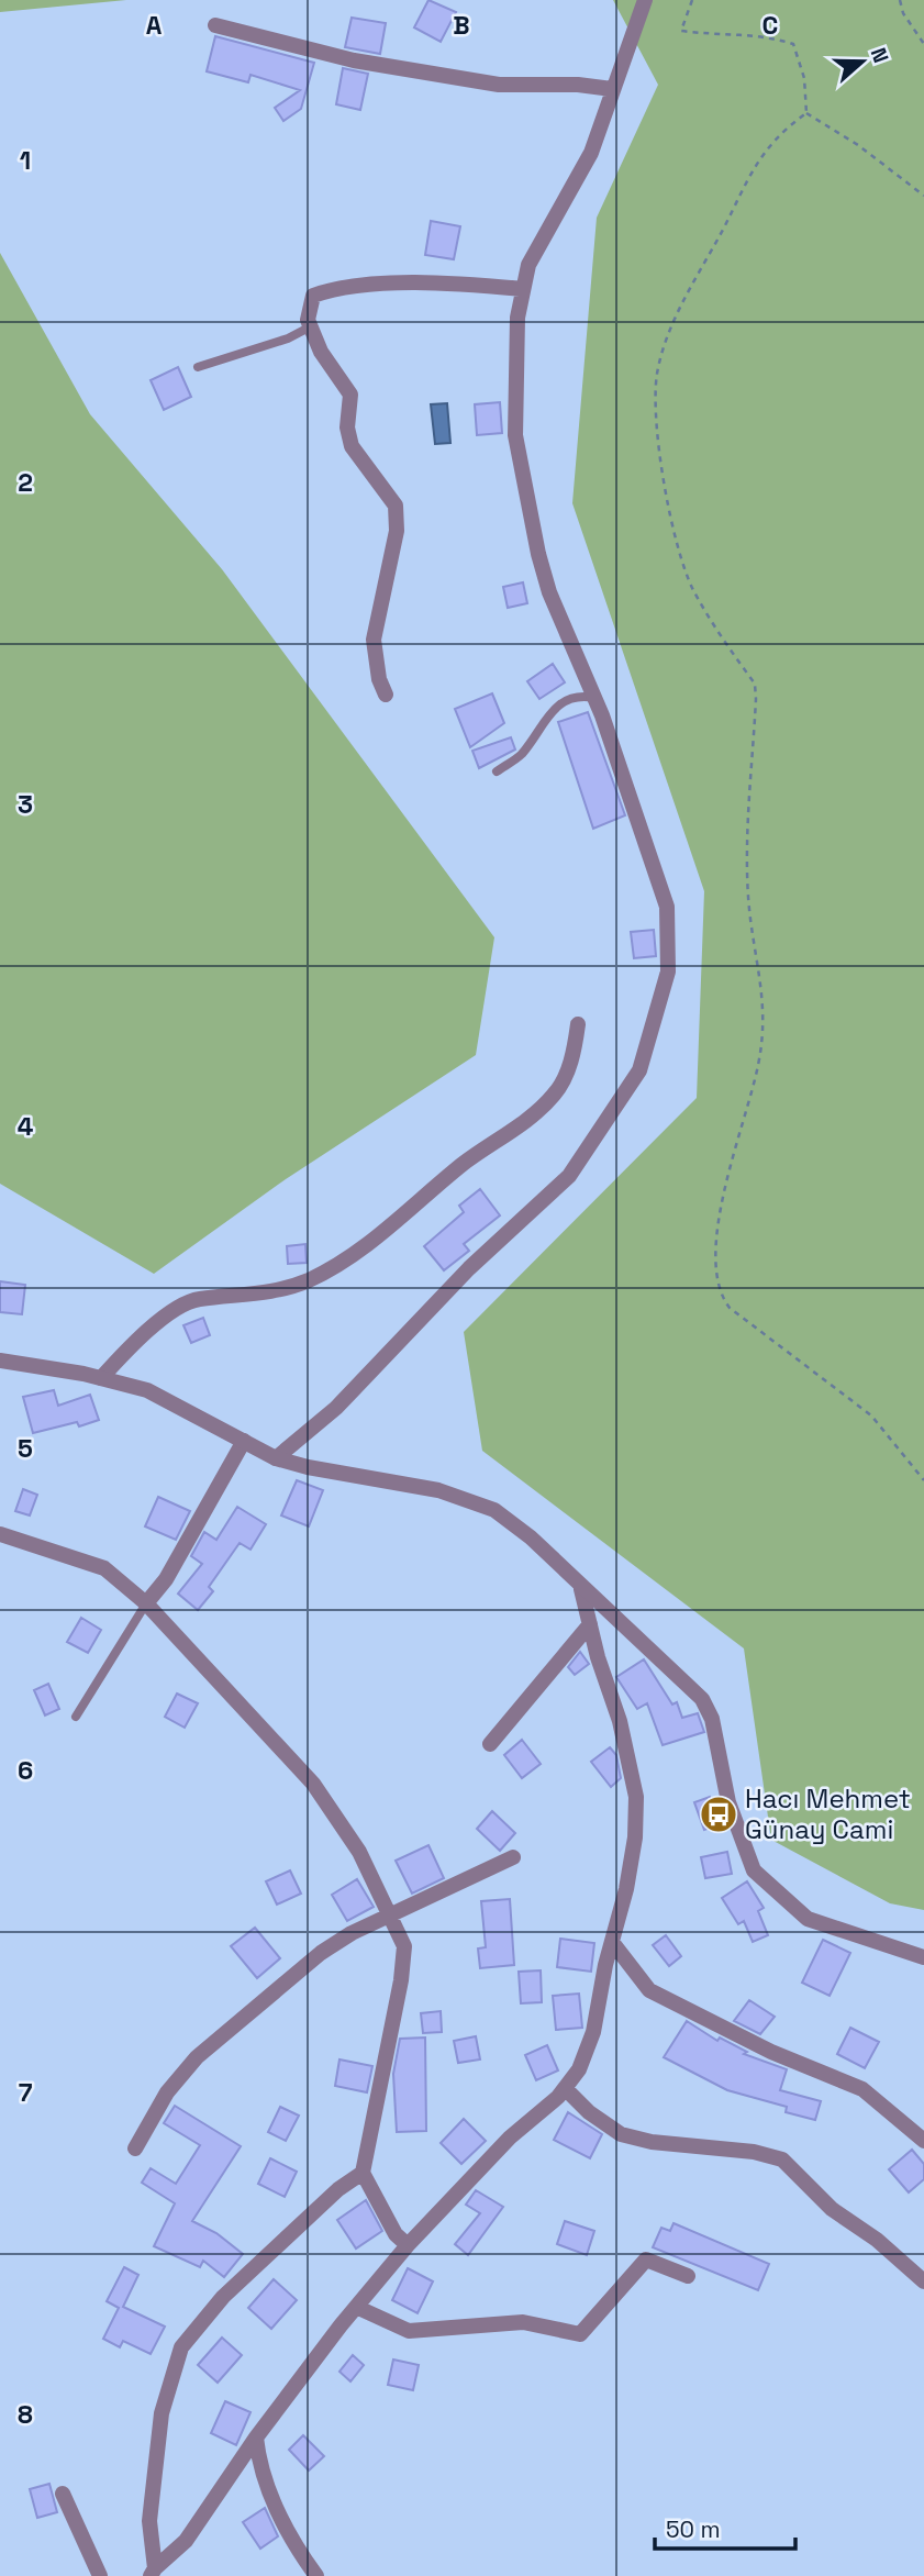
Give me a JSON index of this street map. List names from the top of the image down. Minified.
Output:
{"places":{"bus stop":["Hacı Mehmet Günay Cami"]},"scale_bar":"50 m","north":"right","grid":{"columns":["A","B","C"],"rows":["1","2","3","4","5","6","7","8"]}}
